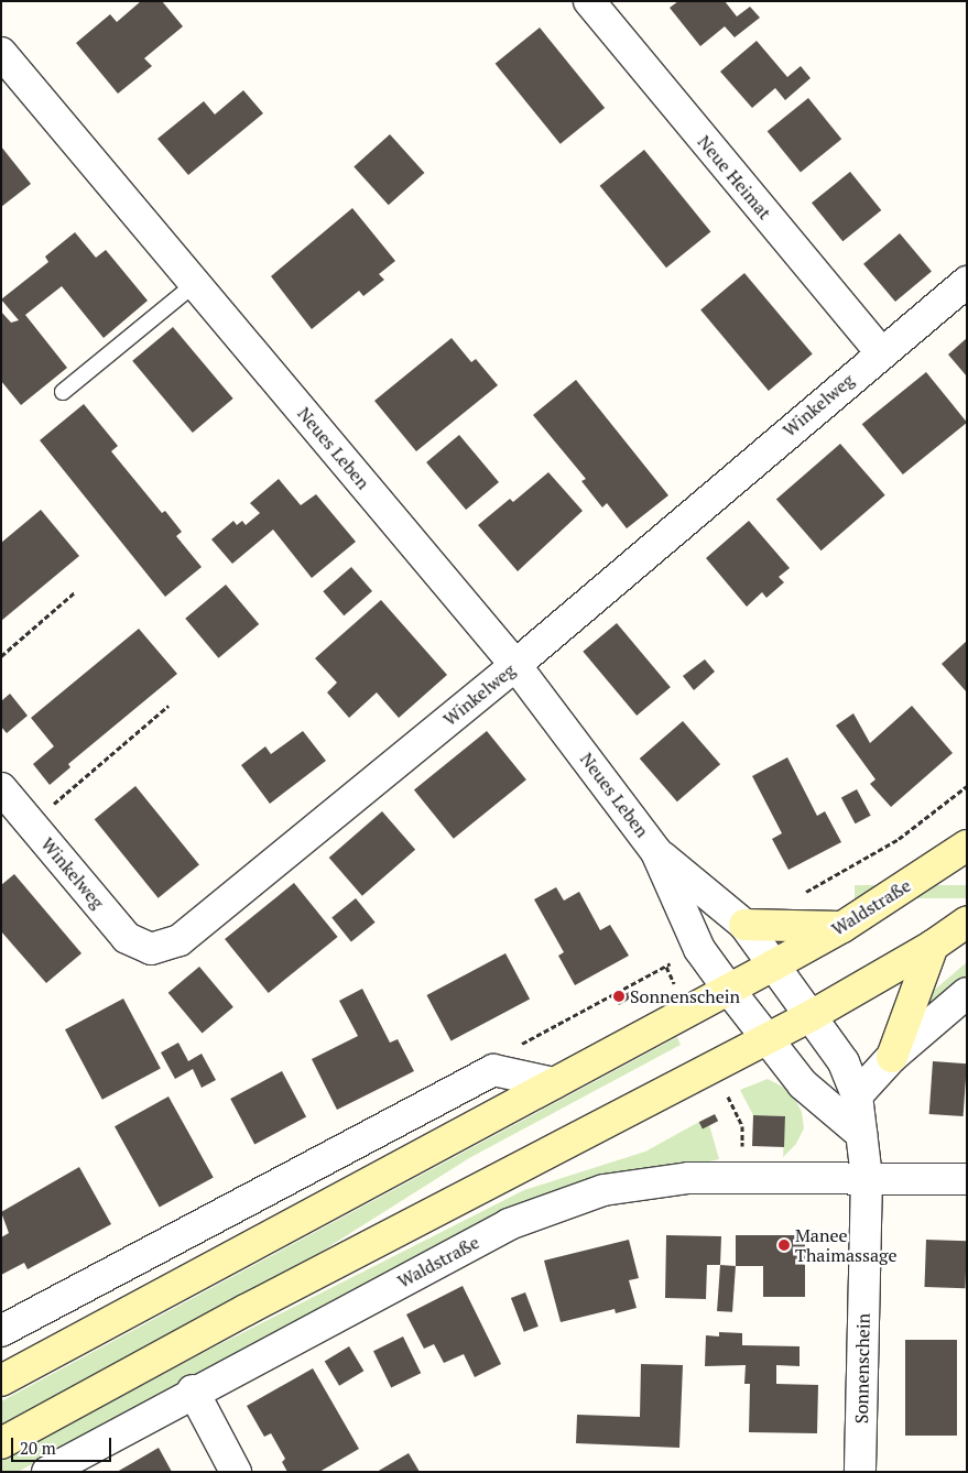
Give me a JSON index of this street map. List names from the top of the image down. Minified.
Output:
{"streets":{"main road":["Waldstraße"],"street":["Neue Heimat","Winkelweg","Neues Leben","Sonnenschein"]},"crossings":[["Neue Heimat","Winkelweg"],["Winkelweg","Neues Leben"],["Neues Leben","Waldstraße"],["Waldstraße","Sonnenschein"]],"places":["Sonnenschein","Manee Thaimassage"],"scale_bar":"20 m"}
